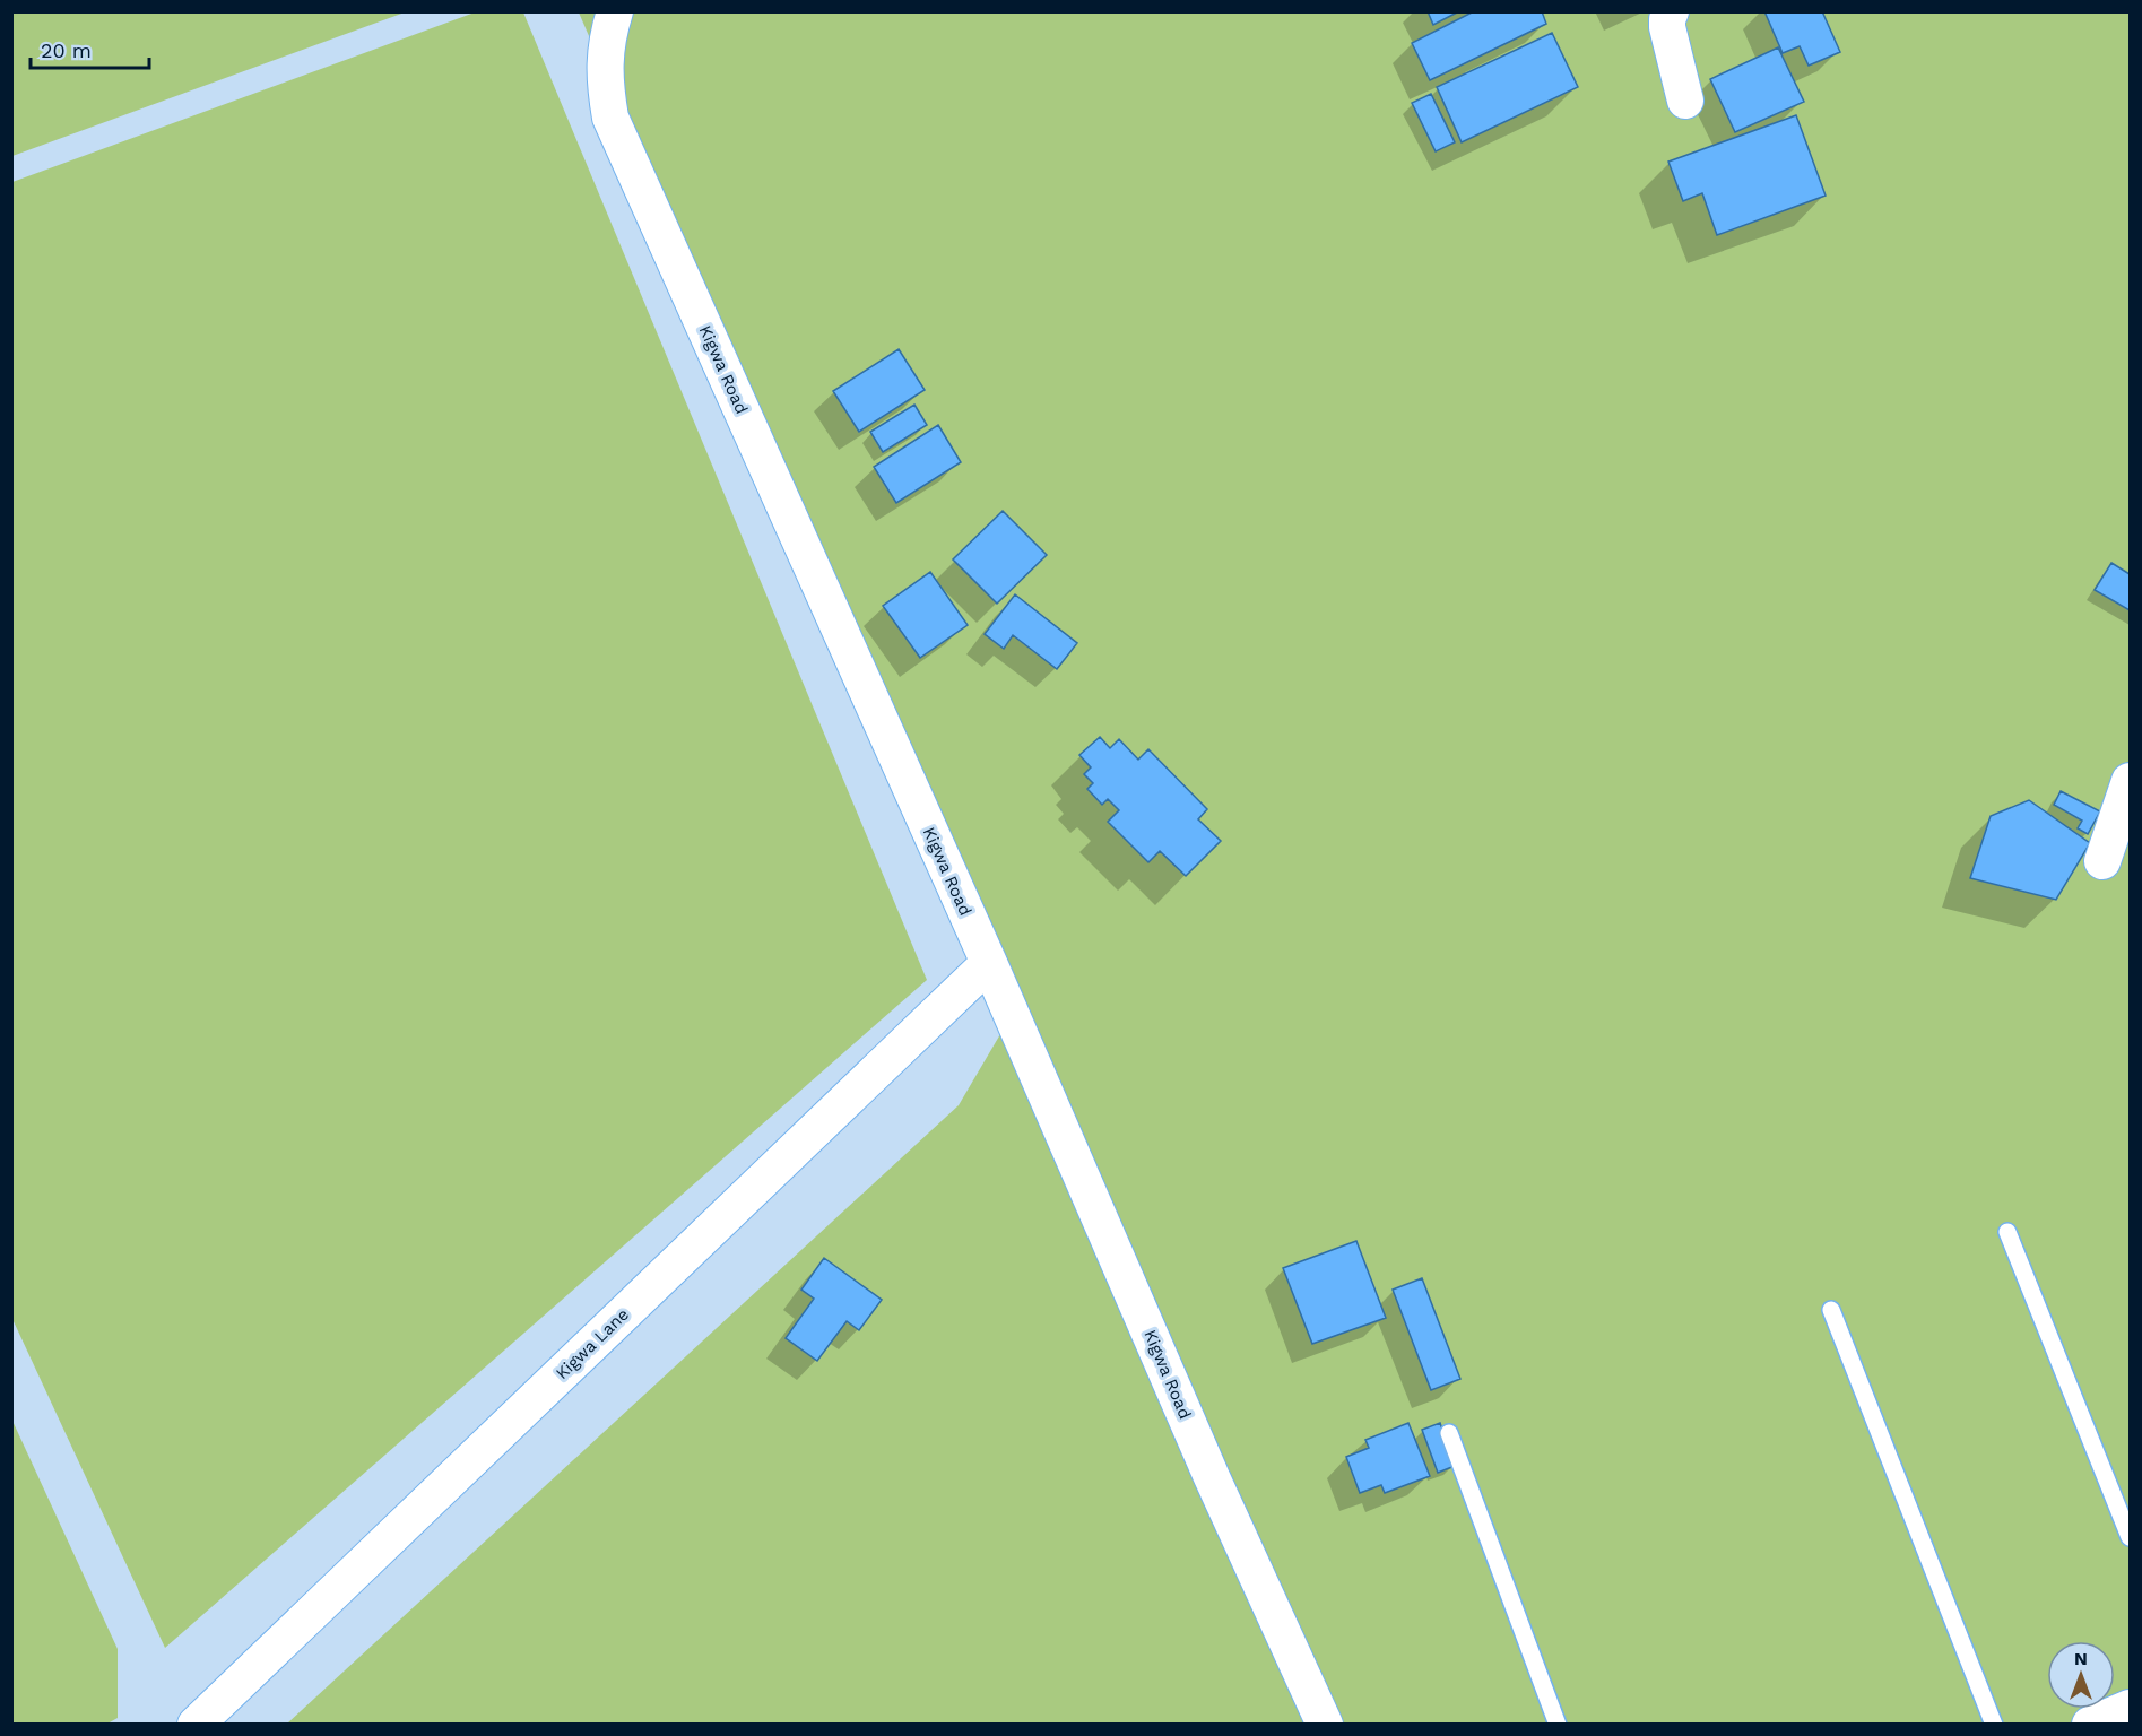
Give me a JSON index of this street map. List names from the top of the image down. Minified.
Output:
{"streets":{"street":["Kigwa Road","Kigwa Lane"]},"crossings":[["Kigwa Road","Kigwa Lane"]],"scale_bar":"20 m","north":"top"}
